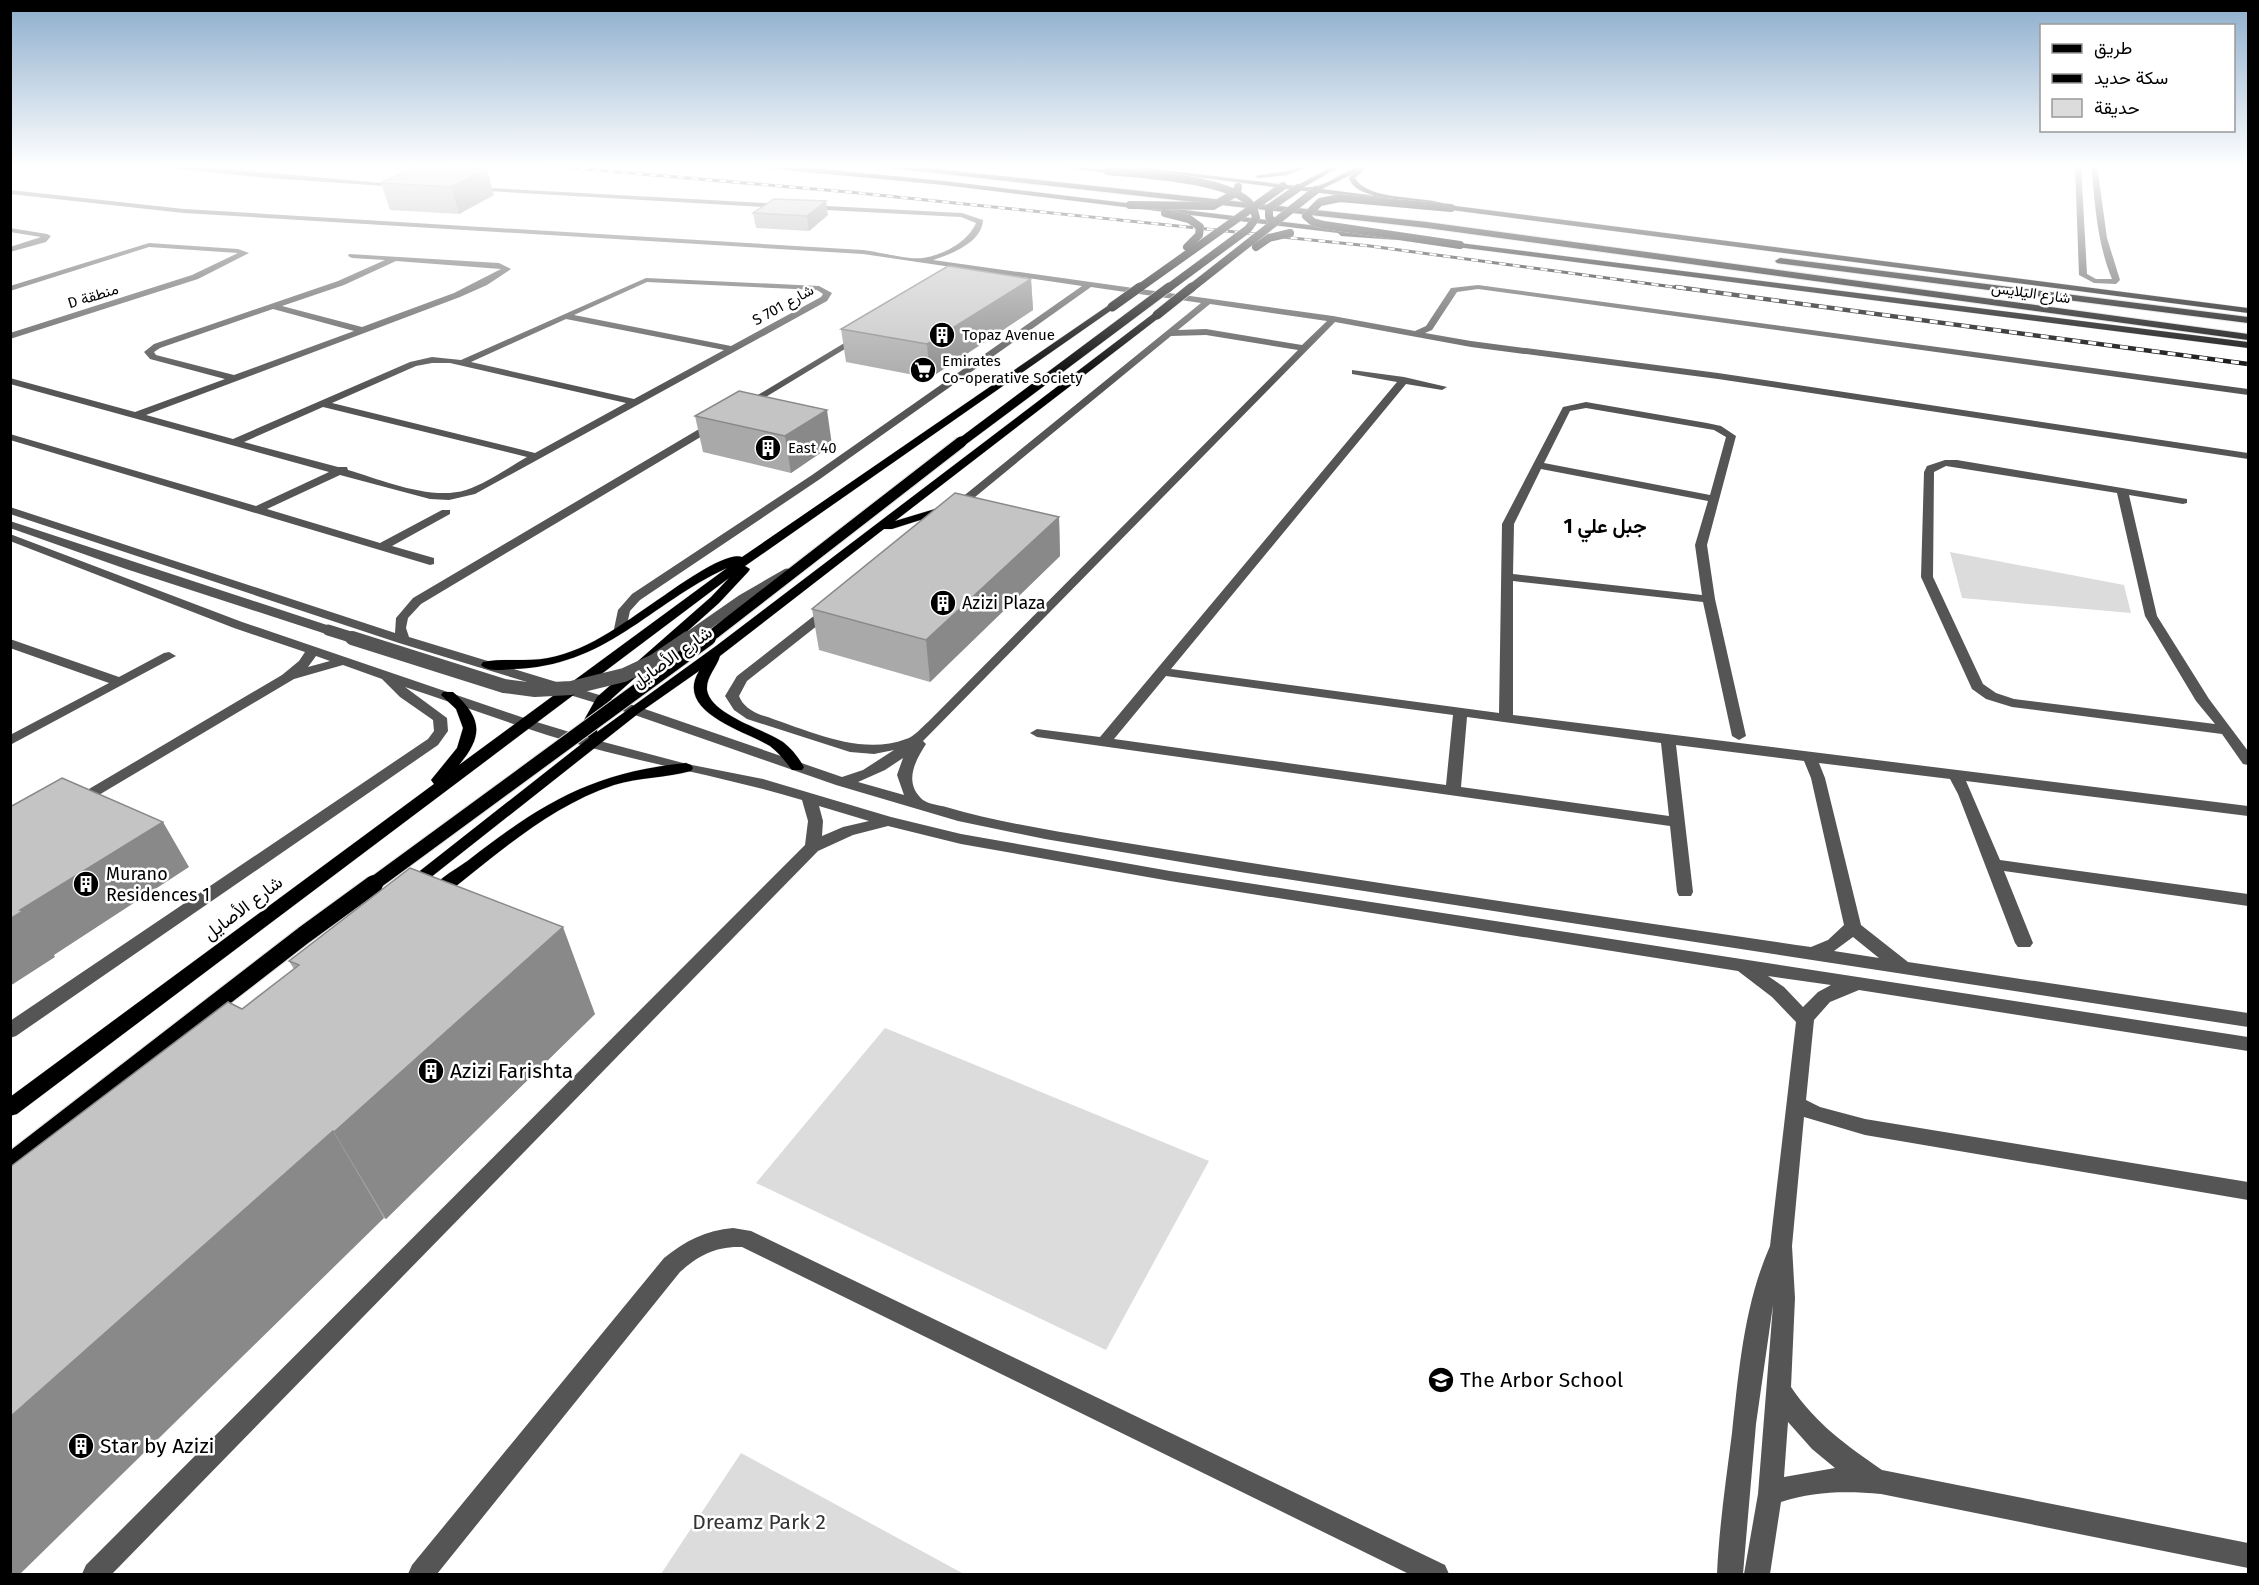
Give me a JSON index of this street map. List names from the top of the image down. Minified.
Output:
{"streets":{"highway":["شارع اليلايس"],"main road":["شارع الأصايل"],"street":["D منطقة","S 701 شارع"]},"districts":["جبل علي 1"],"parks":["Dreamz Park 2"],"places":{"building":["Topaz Avenue","East 40","Azizi Plaza","Murano Residences 1","Azizi Farishta","Star by Azizi"],"supermarket":["Emirates Co-operative Society"],"school or university":["The Arbor School"]},"legend":["طريق","سكة حديد","حديقة"]}
